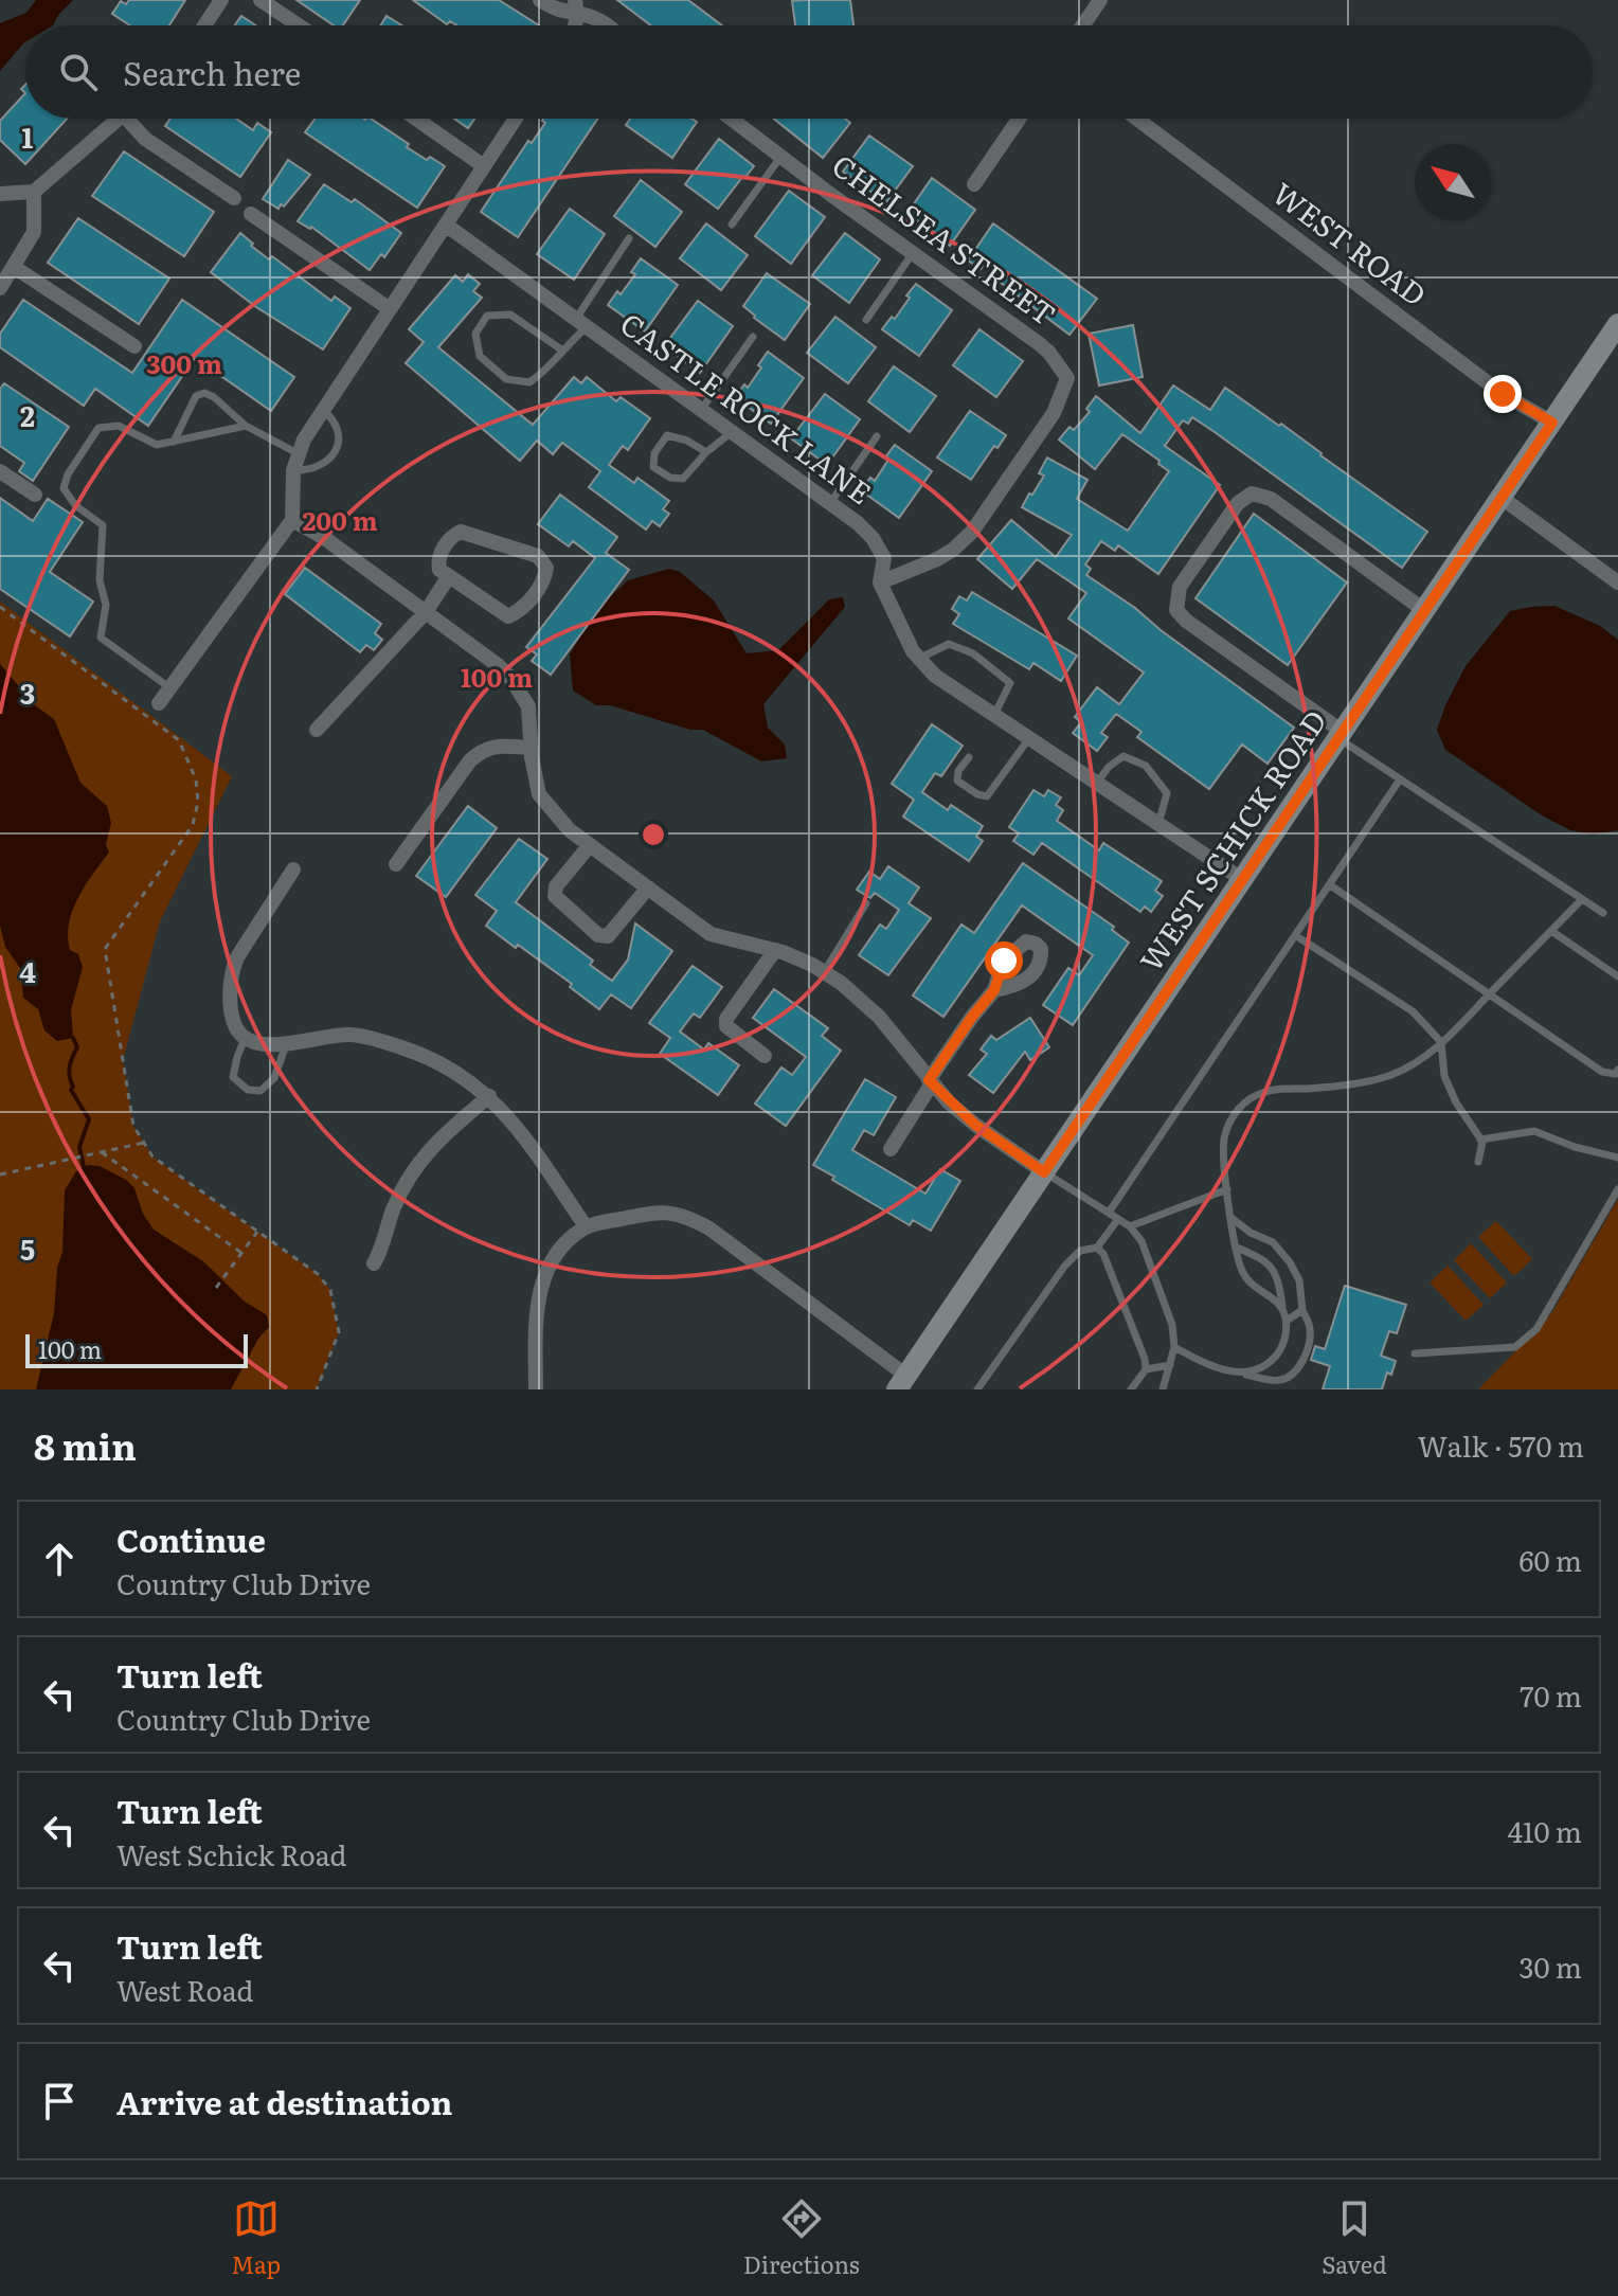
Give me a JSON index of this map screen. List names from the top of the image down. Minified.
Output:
{"streets":{"street":["CHELSEA STREET","WEST ROAD","CASTLE ROCK LANE","WEST SCHICK ROAD"]},"crossings":[["CHELSEA STREET","CASTLE ROCK LANE"],["WEST ROAD","WEST SCHICK ROAD"],["CASTLE ROCK LANE","WEST SCHICK ROAD"]],"scale_bar":"100 m","north":"top left","page":{"search":"Search here","scale":"100 m","heading":["8 min","Walk · 570 m"],"list":[["Continue","Country Club Drive","60 m"],["Turn left","Country Club Drive","70 m"],["Turn left","West Schick Road","410 m"],["Turn left","West Road","30 m"],"Arrive at destination"],"nav":["Map","Directions","Saved"]},"grid":{"rows":["1","2","3","4","5"]},"rings":["300 m","200 m","100 m"]}
